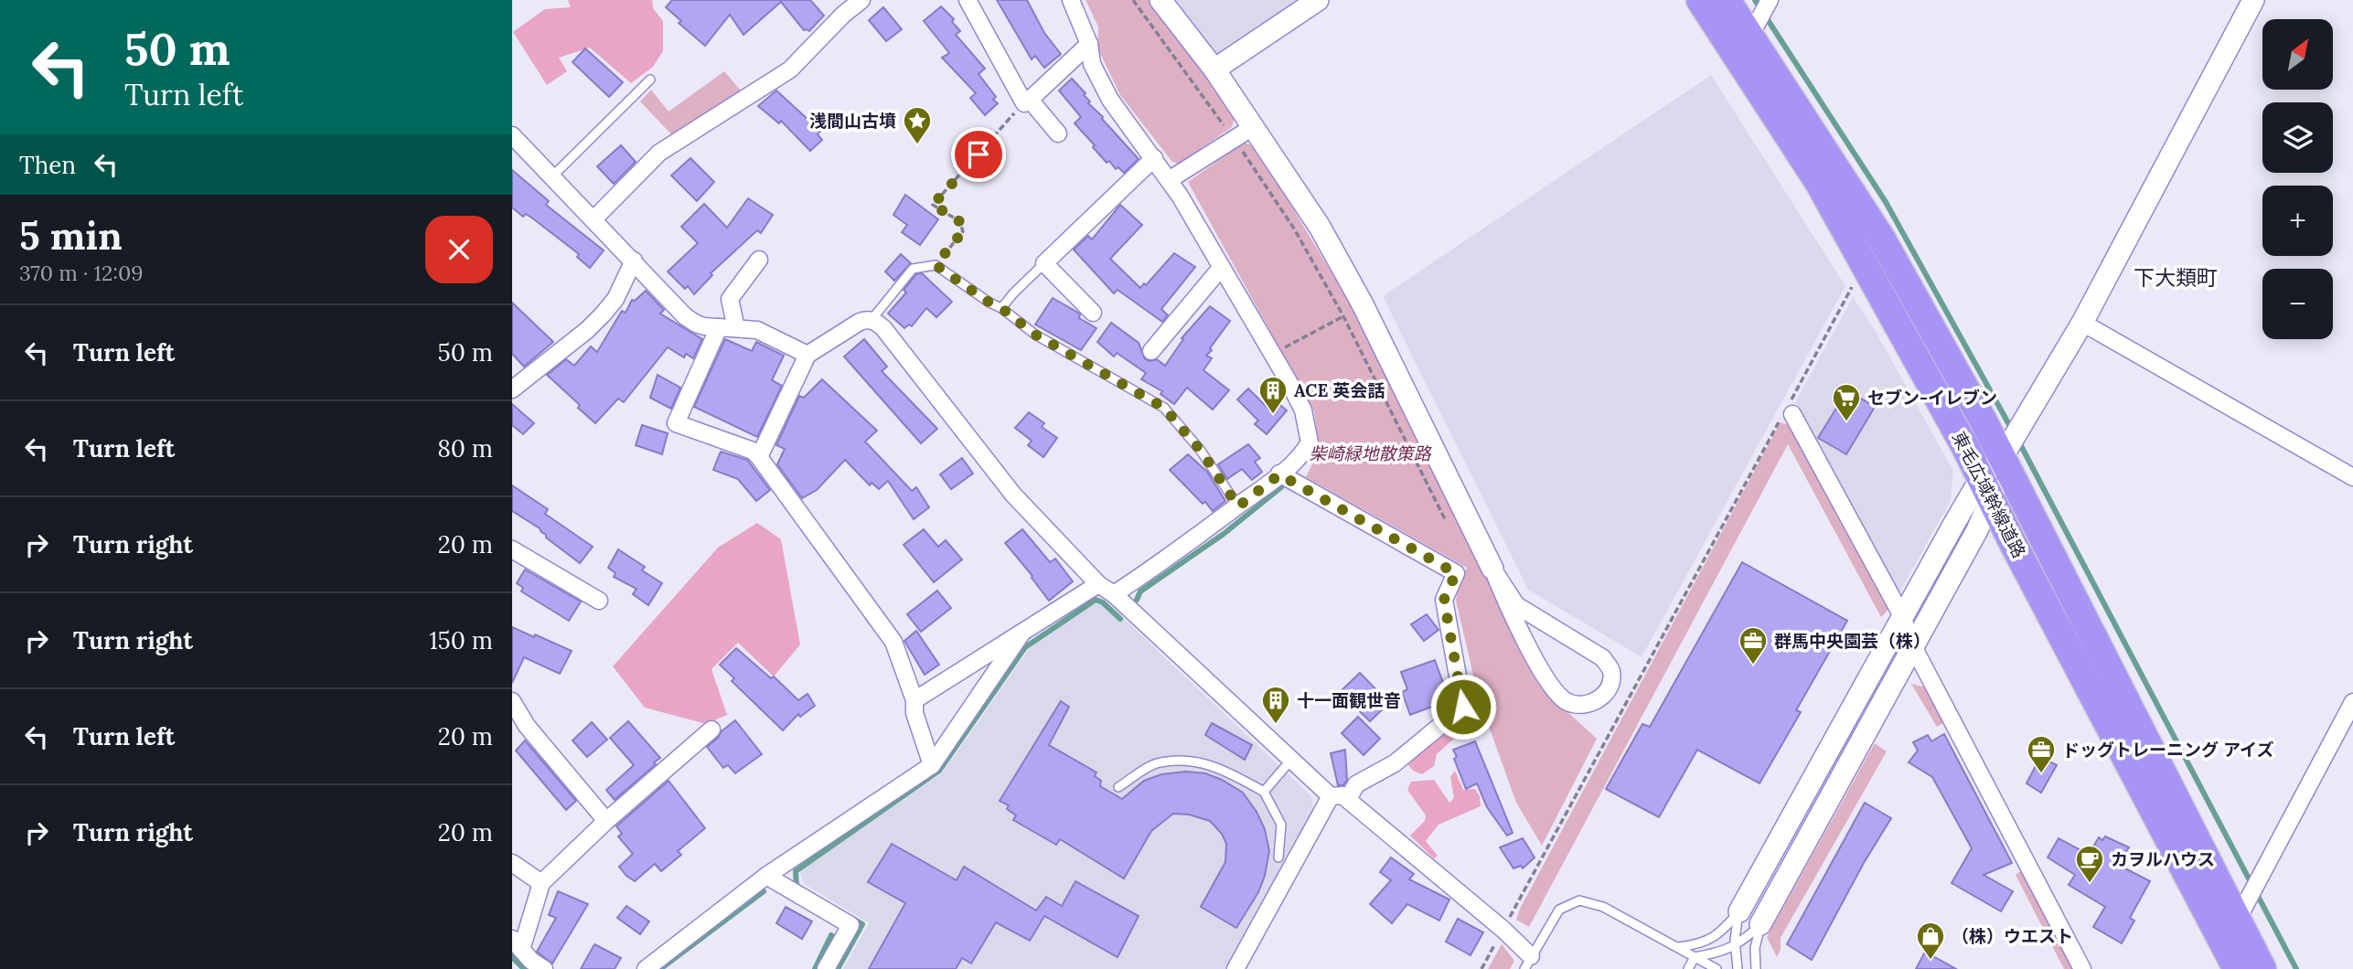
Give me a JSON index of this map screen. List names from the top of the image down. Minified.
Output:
{"streets":{"highway":["東毛広域幹線道路"]},"districts":["下大類町"],"parks":["柴崎緑地散策路"],"places":{"place":["浅間山古墳"],"building":["ACE 英会話","十一面観世音"],"supermarket":["セブン-イレブン"],"office":["群馬中央園芸（株）","ドッグトレーニング アイズ"],"cafe":["カヲルハウス"],"shop":["（株）ウエスト"]},"north":"top right","page":{"turn":["50 m","Turn left"],"map_buttons":["+","−"],"then":"Then","heading":["5 min","370 m · 12:09"],"list":[{"name":"Turn left","value":"50 m"},{"name":"Turn left","value":"80 m"},{"name":"Turn right","value":"20 m"},{"name":"Turn right","value":"150 m"},{"name":"Turn left","value":"20 m"},{"name":"Turn right","value":"20 m"}]}}
